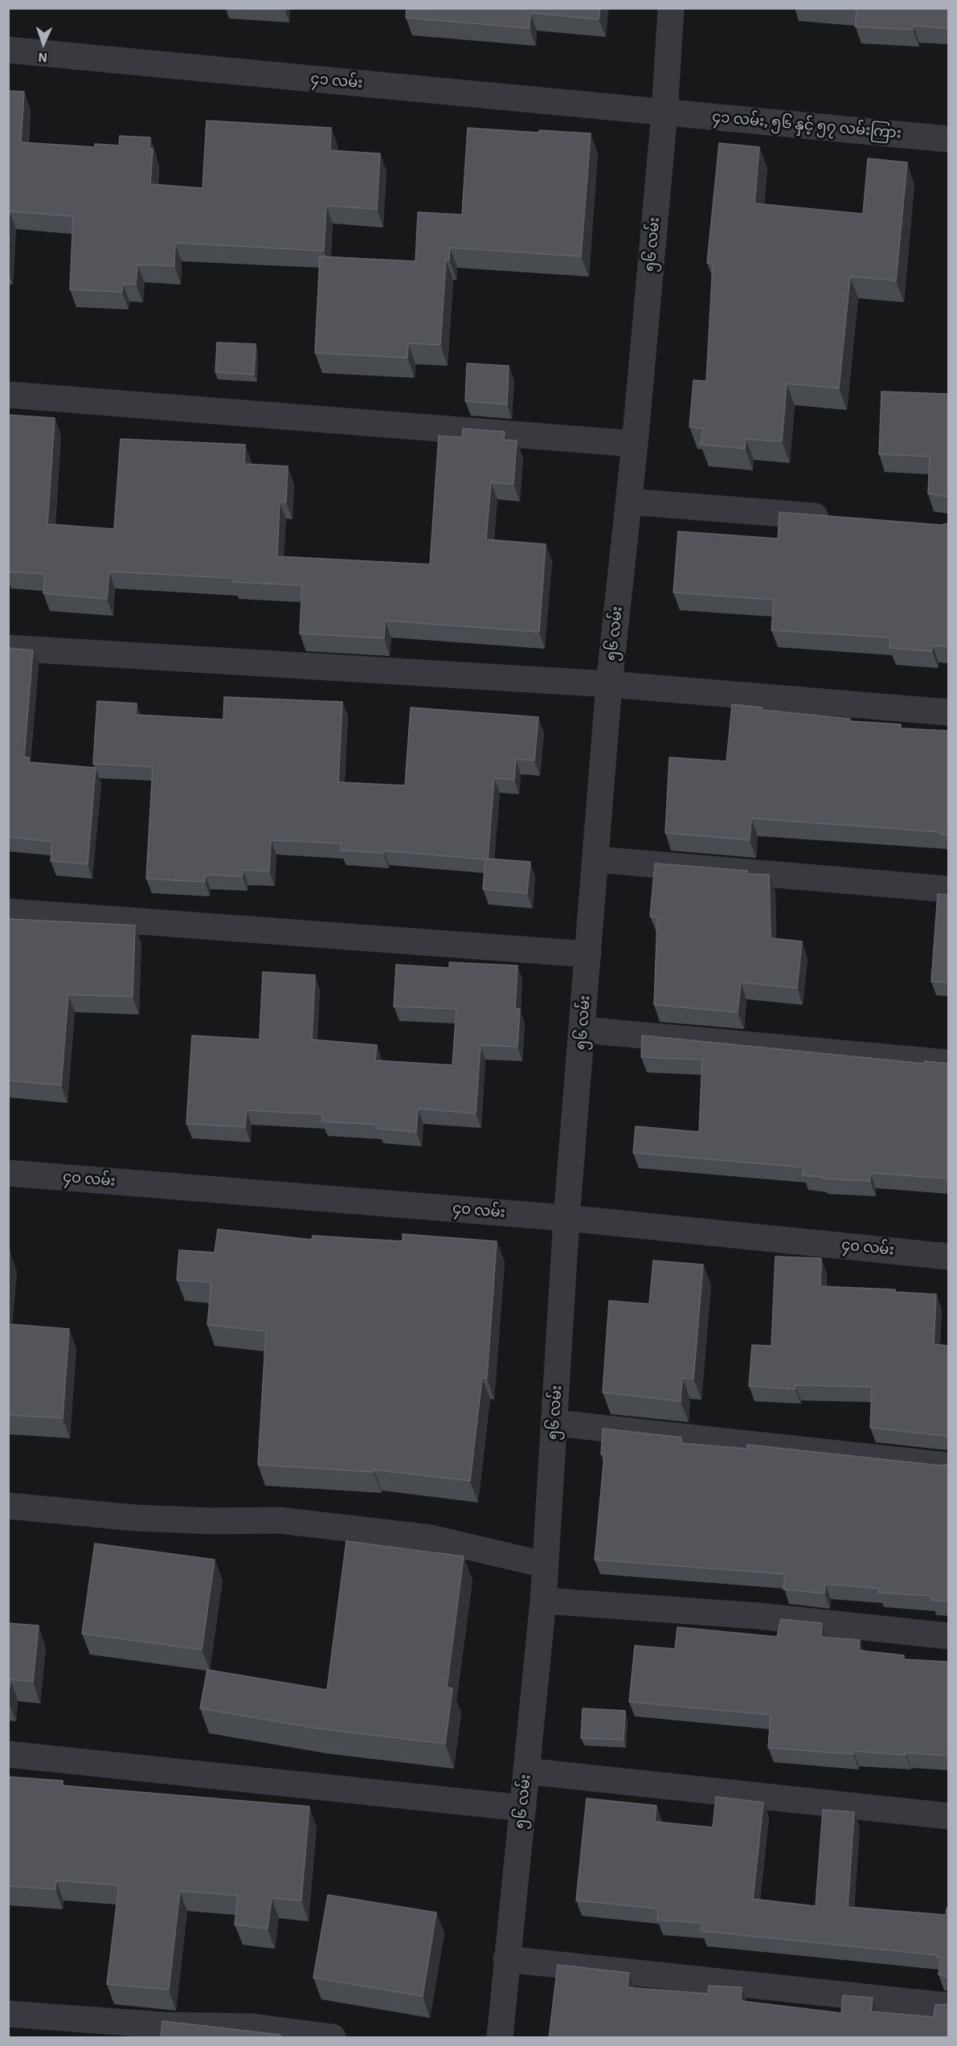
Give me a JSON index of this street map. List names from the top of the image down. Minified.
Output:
{"streets":{"street":["၄၁ လမ်း","၄၁ လမ်း, ၅၆ နှင့် ၅၇ လမ်းကြား","၅၆ လမ်း","၄၀ လမ်း"]},"crossings":[["၄၁ လမ်း","၄၁ လမ်း, ၅၆ နှင့် ၅၇ လမ်းကြား"],["၄၁ လမ်း","၅၆ လမ်း"],["၄၁ လမ်း, ၅၆ နှင့် ၅၇ လမ်းကြား","၅၆ လမ်း"],["၅၆ လမ်း","၄၀ လမ်း"]],"north":"bottom"}
